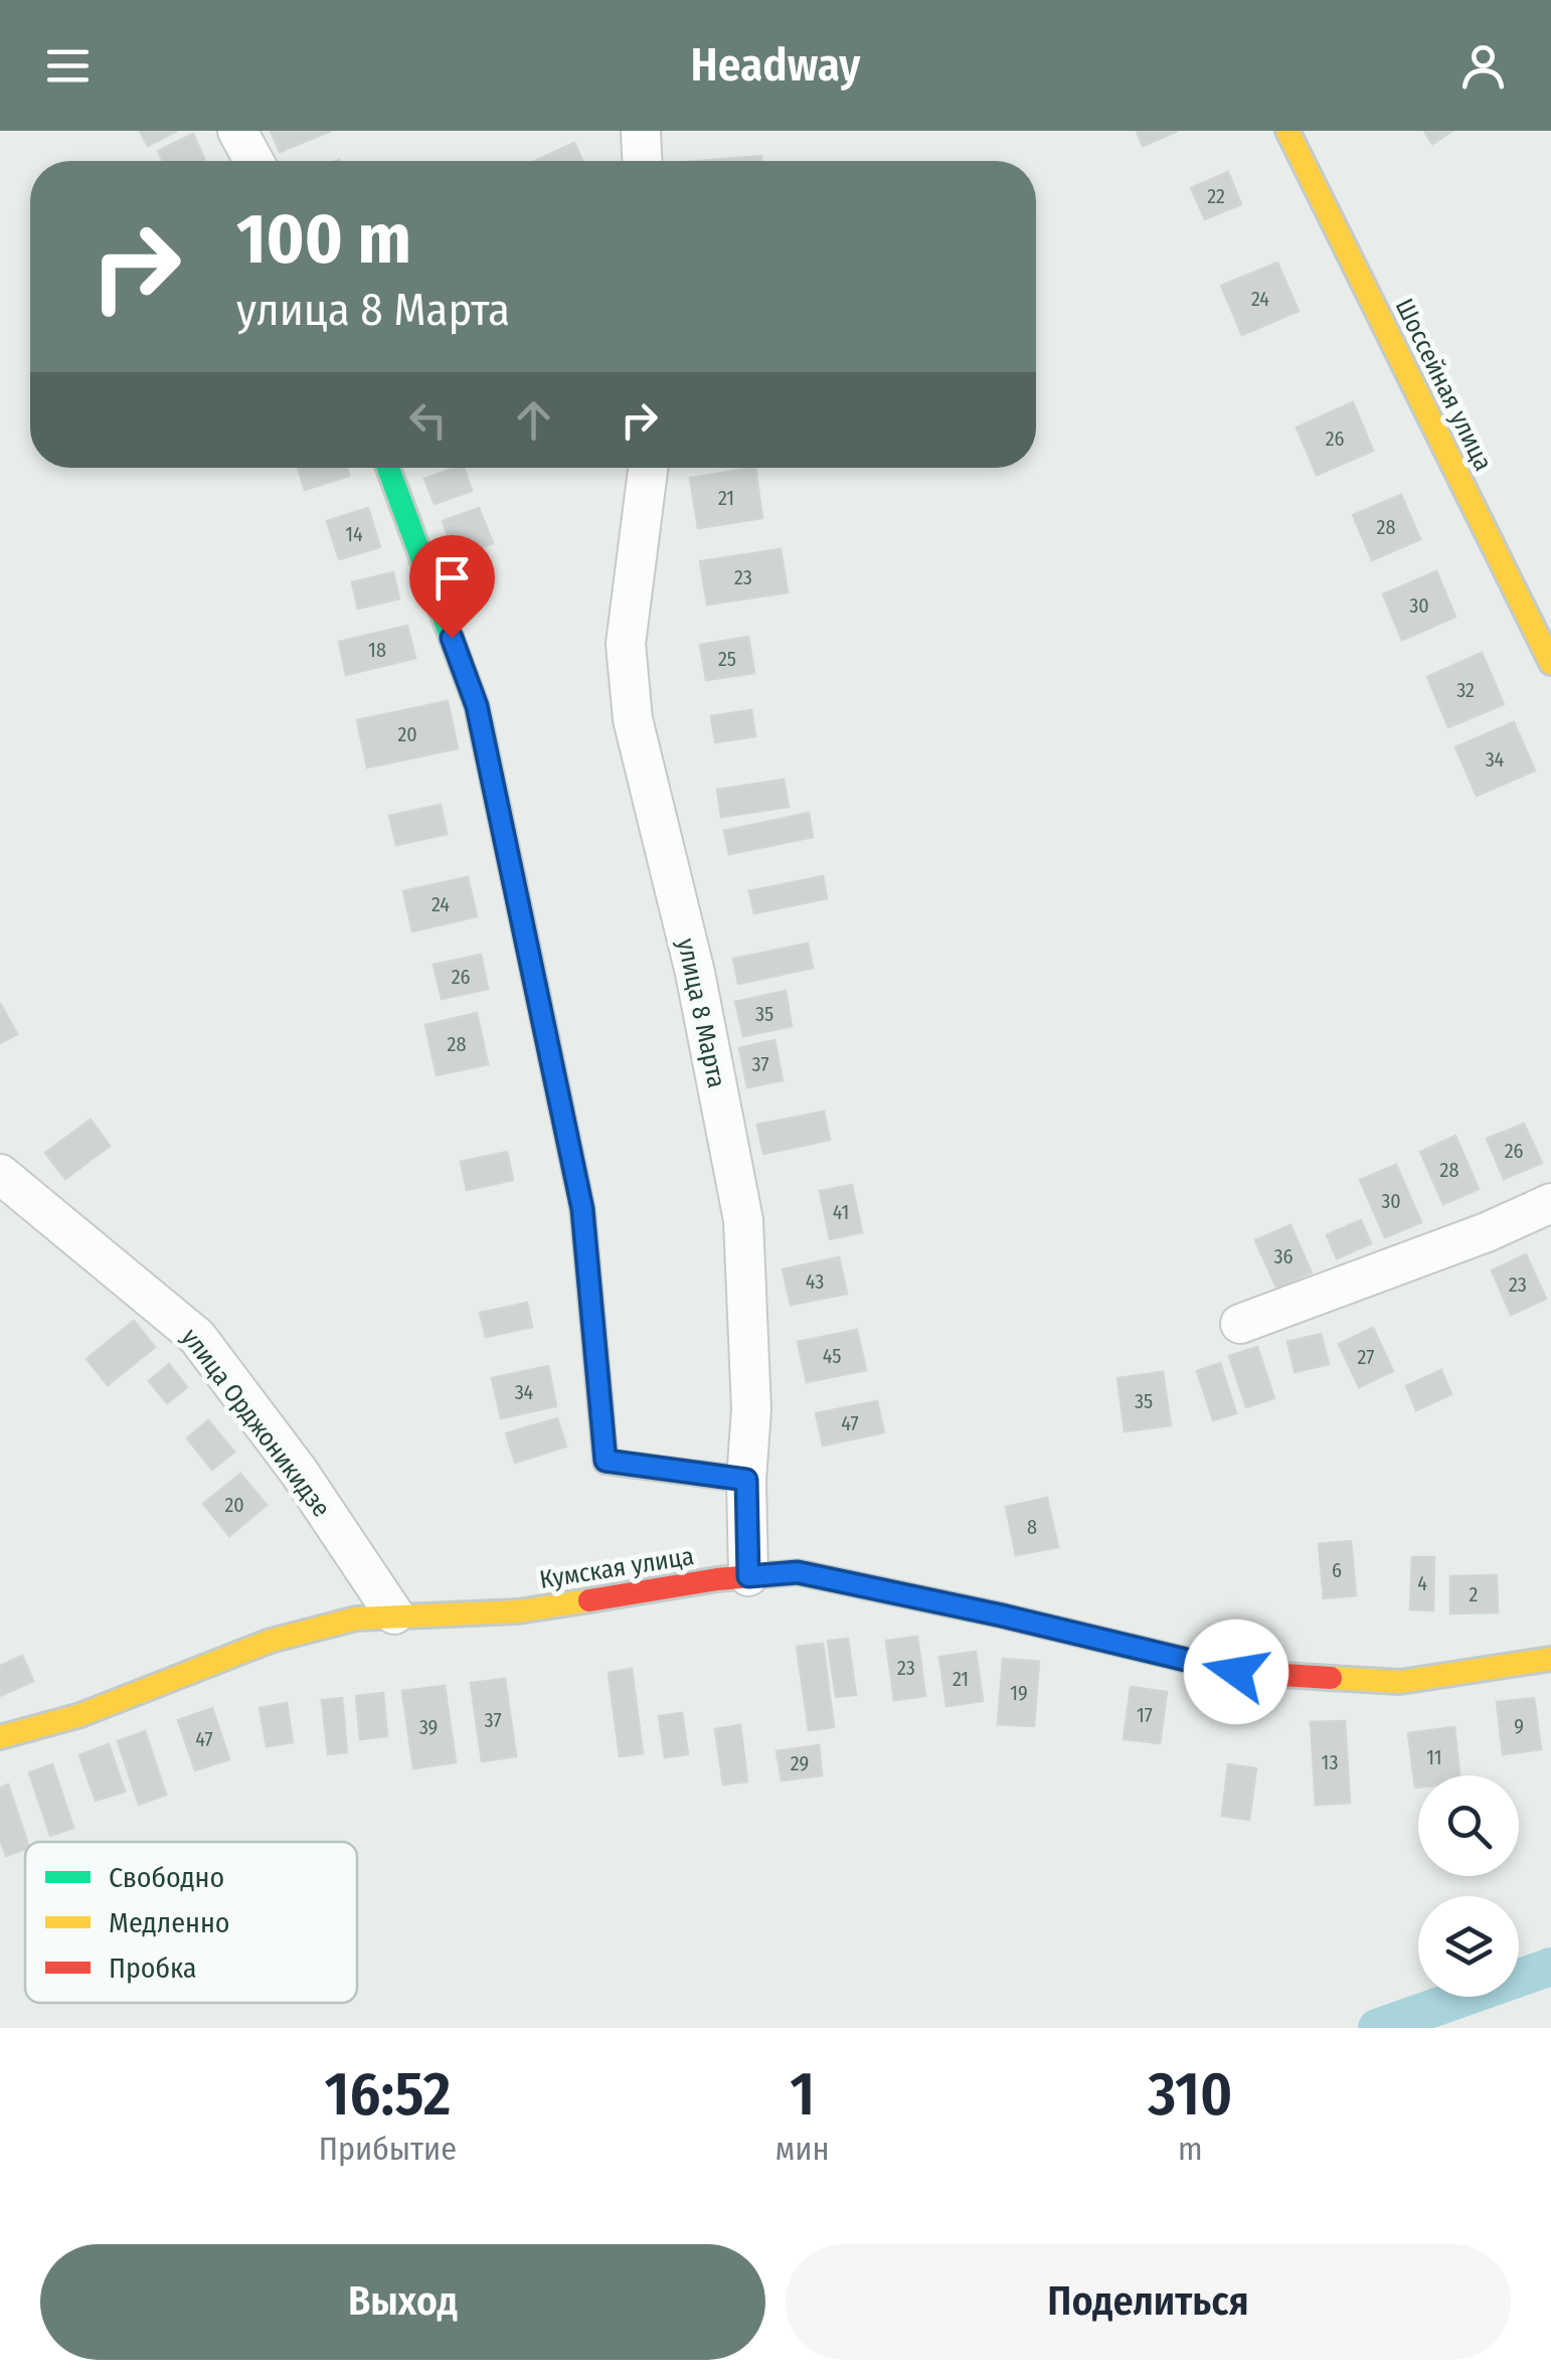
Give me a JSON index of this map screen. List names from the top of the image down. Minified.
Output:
{"streets":{"street":["Шоссейная улица","улица 8 Марта","улица Орджоникидзе","Кумская улица"]},"crossings":[["улица 8 Марта","Кумская улица"],["улица Орджоникидзе","Кумская улица"]],"house_numbers":["22","24","26","21","28","14","23","30","18","25","32","20","34","24","26","35","28","37","26","28","30","41","36","43","23","45","27","34","35","47","20","8","6","4","2","23","21","19","17","37","9","39","47","11","13","29"],"legend":["Свободно","Медленно","Пробка"],"page":{"header":"Headway","turn":["100 m","улица 8 Марта"],"eta":["16:52","Прибытие","1","мин","310","m"],"buttons":["Выход","Поделиться"]}}
